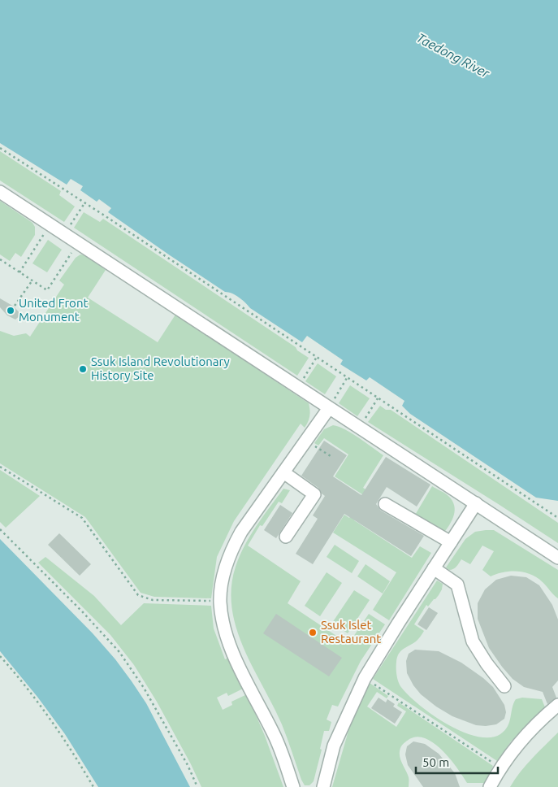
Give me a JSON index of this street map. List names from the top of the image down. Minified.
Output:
{"water":["Taedong River"],"places":["United Front Monument","Ssuk Island Revolutionary History Site","Ssuk Islet Restaurant"],"scale_bar":"50 m"}
